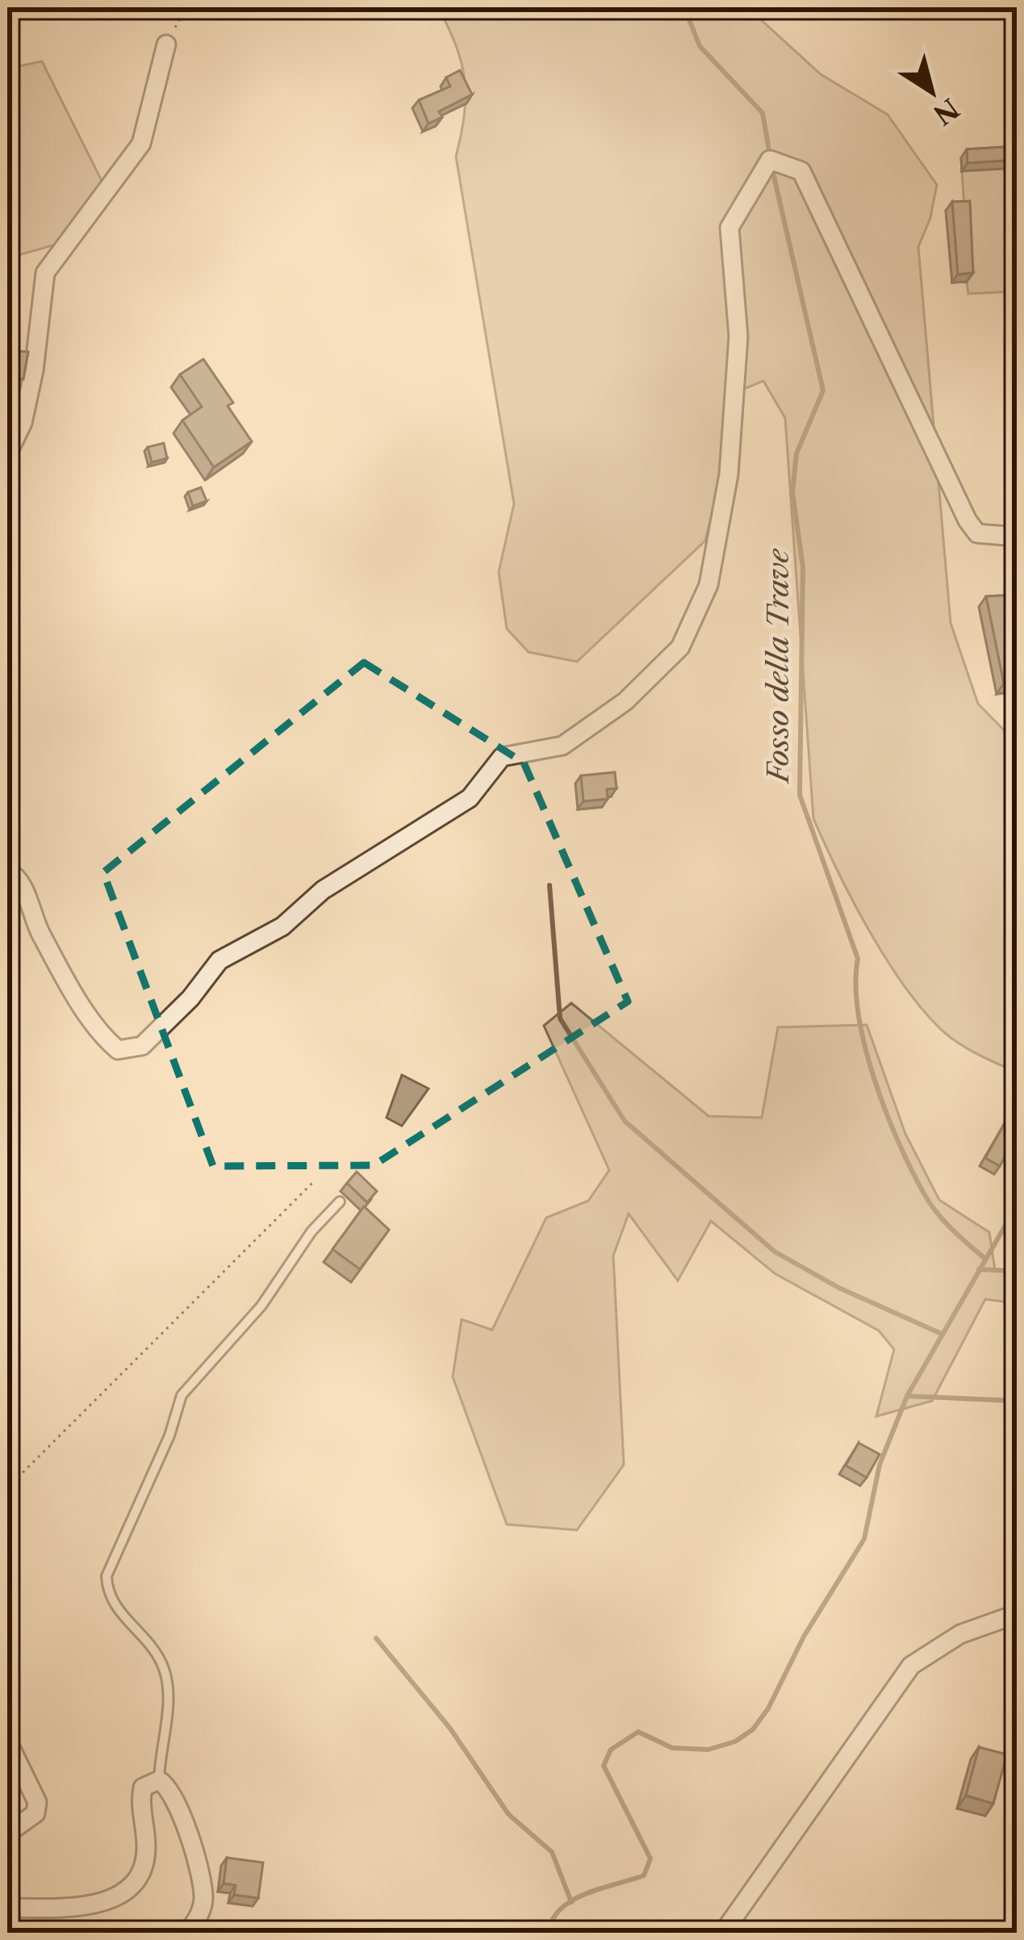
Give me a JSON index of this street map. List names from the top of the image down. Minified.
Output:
{"water":["Fosso della Trave"],"north":"bottom right"}
